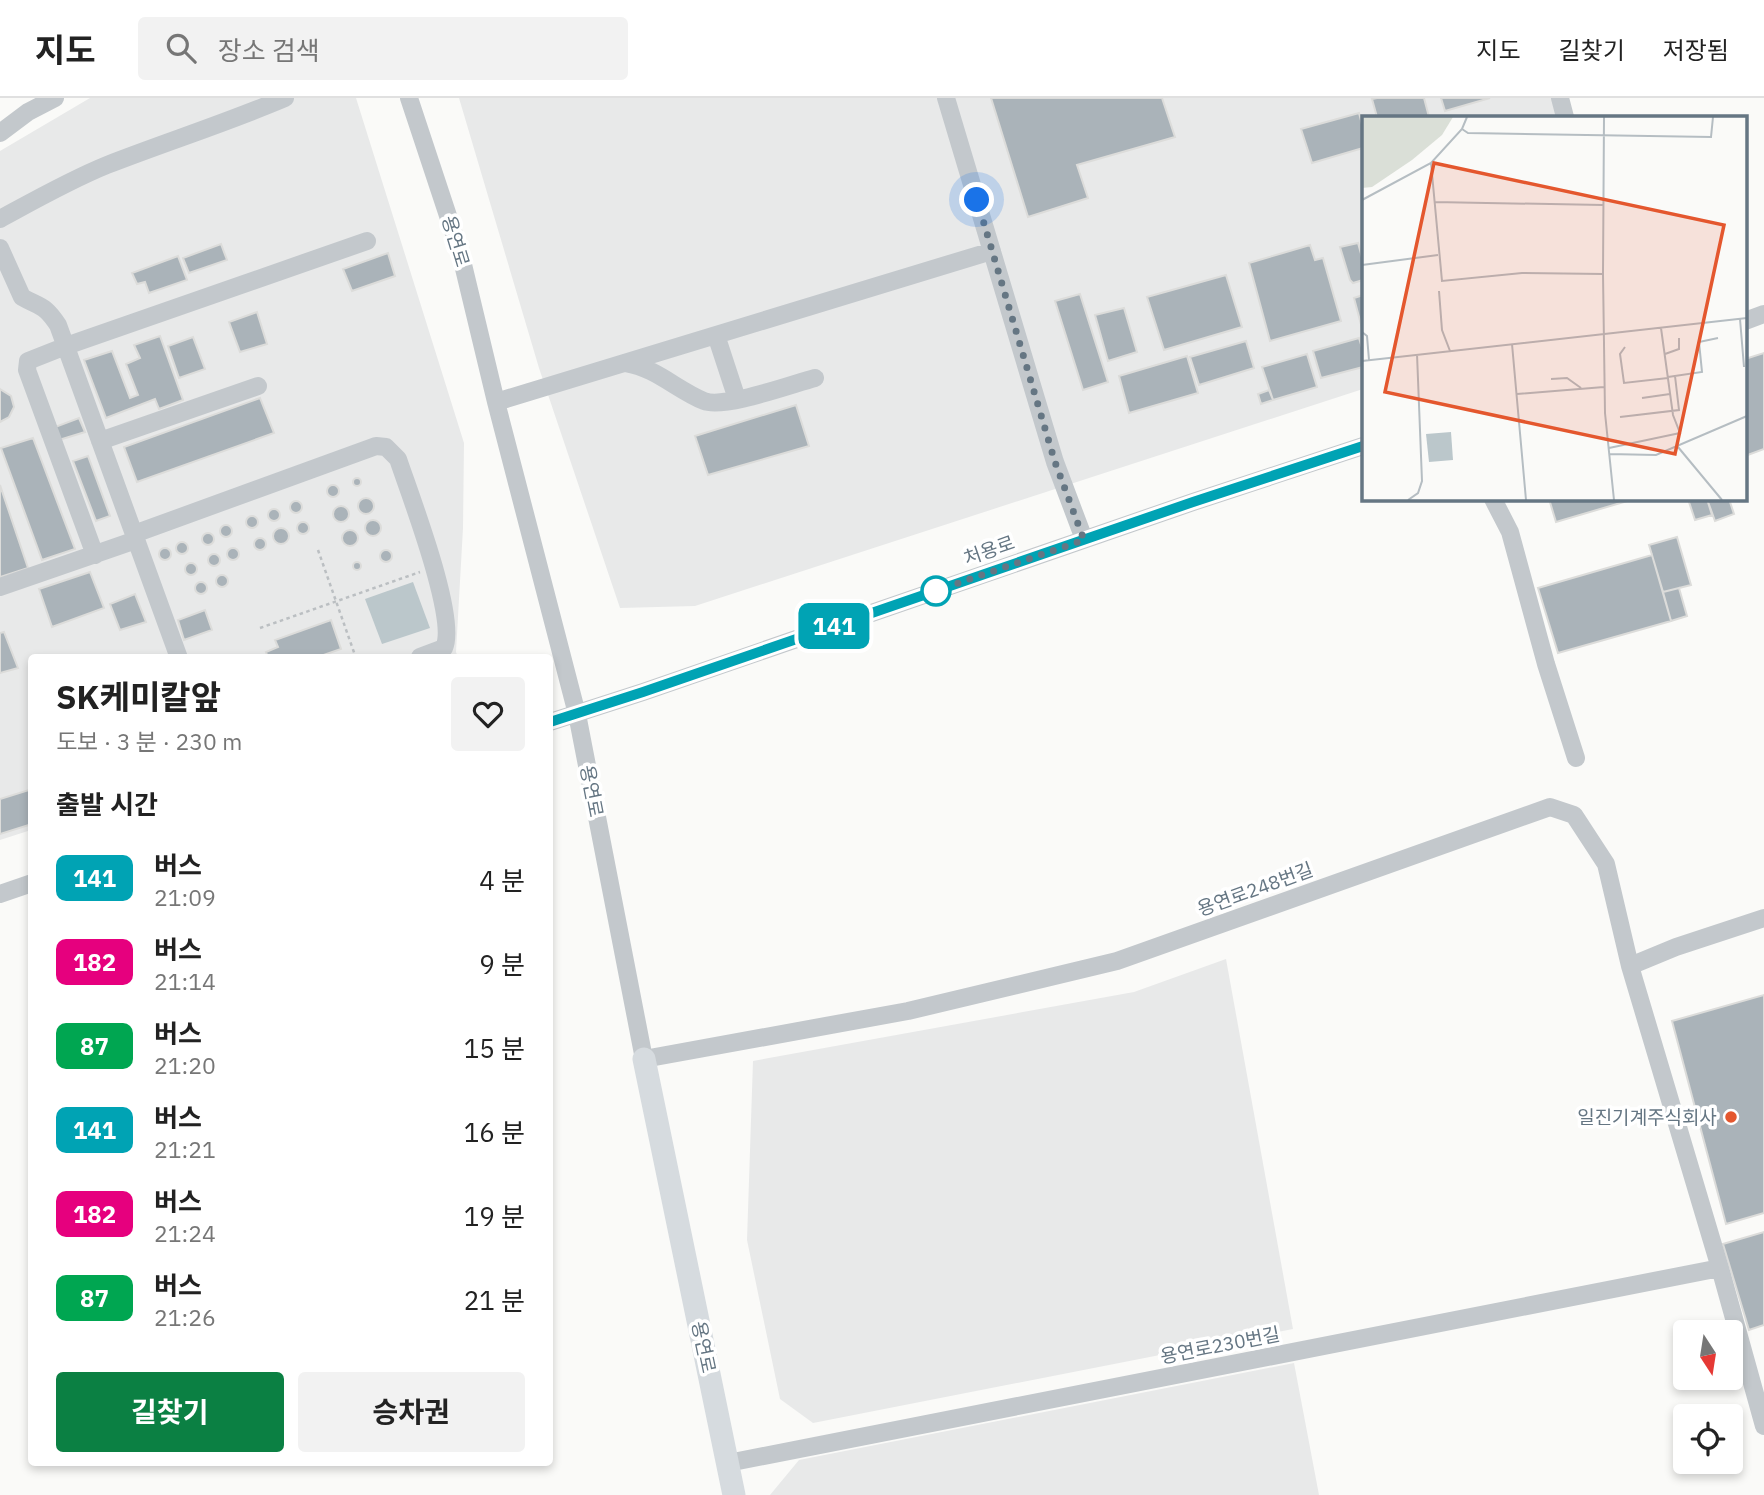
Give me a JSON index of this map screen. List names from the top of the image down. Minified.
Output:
{"streets":{"main road":["용연로"],"street":["처용로","용연로248번길","용연로230번길"]},"crossings":[["용연로","처용로"],["용연로","용연로248번길"],["용연로","용연로230번길"],["용연로248번길","용연로230번길"]],"places":["일진기계주식회사"],"lines":["bus line 141"],"north":"bottom","page":{"header":"지도","search":"장소 검색","nav":["지도","길찾기","저장됨"],"on_map":"141","heading":[["SK케미칼앞","도보 · 3 분 · 230 m"],"출발 시간"],"list":[{"mark":"141","name":"버스","note":"21:09","value":"4 분"},{"mark":"182","name":"버스","note":"21:14","value":"9 분"},{"mark":"87","name":"버스","note":"21:20","value":"15 분"},{"mark":"141","name":"버스","note":"21:21","value":"16 분"},{"mark":"182","name":"버스","note":"21:24","value":"19 분"},{"mark":"87","name":"버스","note":"21:26","value":"21 분"}],"buttons":["길찾기","승차권"]}}
